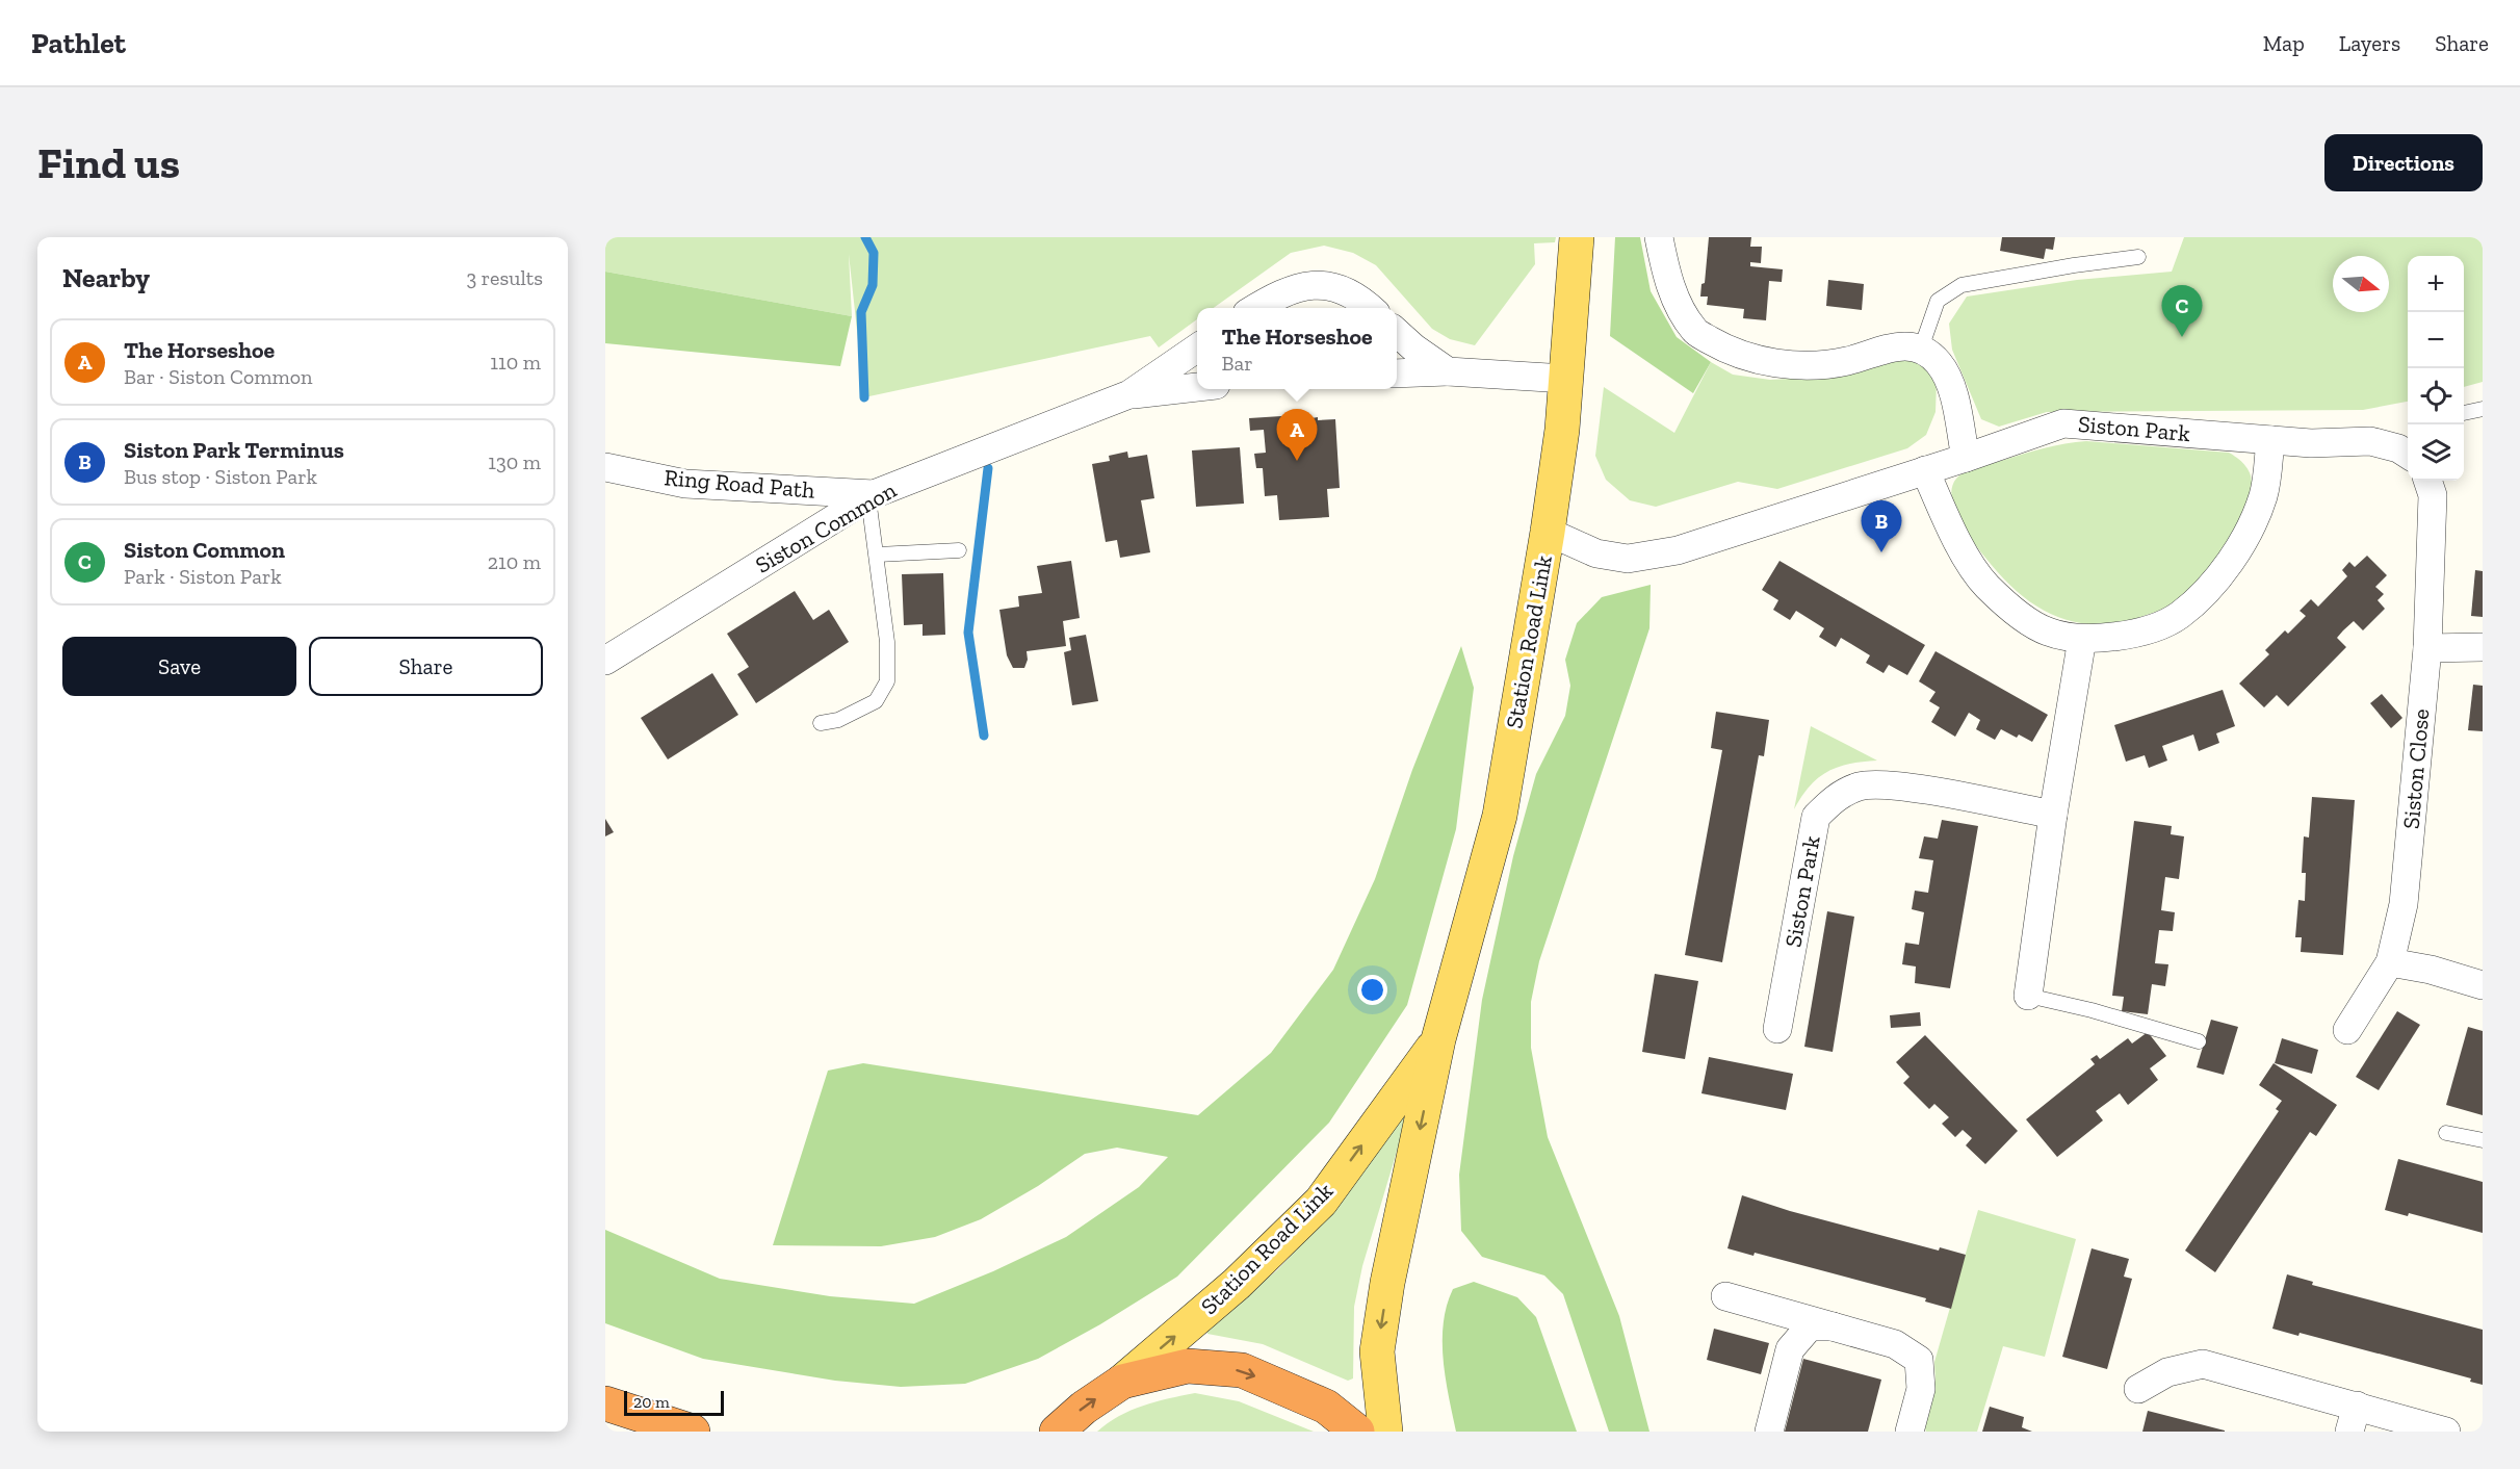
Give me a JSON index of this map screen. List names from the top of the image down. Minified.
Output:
{"streets":{"main road":["Station Road Link"],"street":["Siston Park","Ring Road Path","Siston Common","Siston Close"]},"crossings":[["Siston Park","Station Road Link"],["Ring Road Path","Siston Common"]],"scale_bar":"20 m","north":"right","page":{"header":"Pathlet","nav":["Map","Layers","Share"],"buttons":["Directions",["Save","Share"]],"title":"Find us","heading":["Nearby","3 results"],"map_buttons":["+","−"],"pins":["C","A","B"],"popup":["The Horseshoe","Bar"],"list":[{"mark":"A","name":"The Horseshoe","note":"Bar · Siston Common","value":"110 m"},{"mark":"B","name":"Siston Park Terminus","note":"Bus stop · Siston Park","value":"130 m"},{"mark":"C","name":"Siston Common","note":"Park · Siston Park","value":"210 m"}],"scale":"20 m"}}
